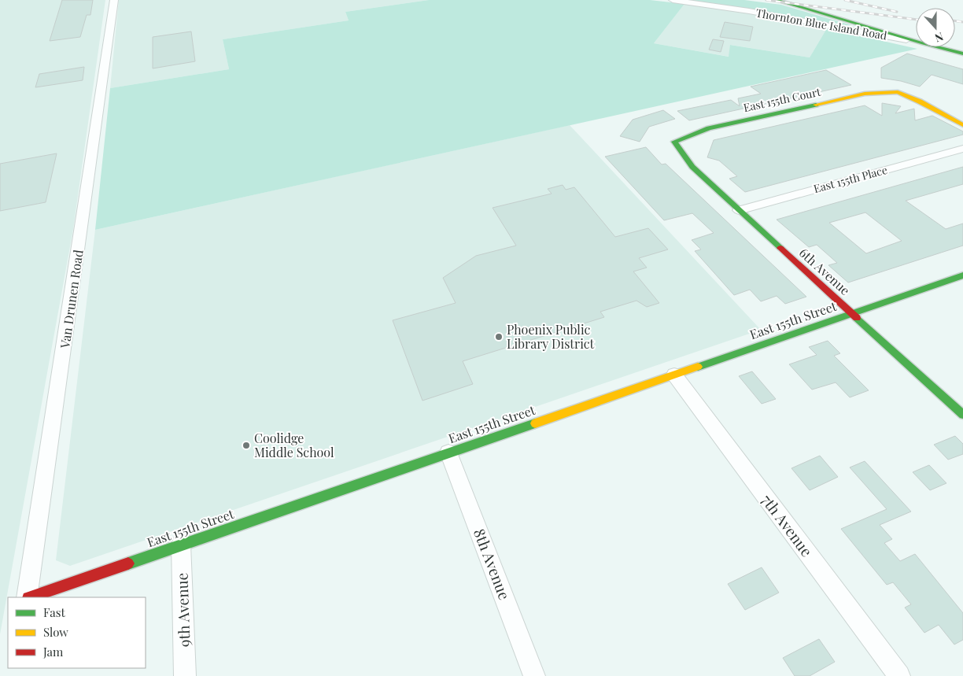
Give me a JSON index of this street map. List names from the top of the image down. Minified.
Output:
{"streets":{"street":["Thornton Blue Island Road","East 155th Court","East 155th Place","6th Avenue","Van Drunen Road","East 155th Street","7th Avenue","8th Avenue","9th Avenue"]},"crossings":[["East 155th Court","6th Avenue"],["East 155th Place","6th Avenue"],["6th Avenue","East 155th Street"],["East 155th Street","7th Avenue"],["East 155th Street","8th Avenue"],["East 155th Street","9th Avenue"]],"places":["Phoenix Public Library District","Coolidge Middle School"],"legend":["Fast","Slow","Jam"],"north":"bottom"}
